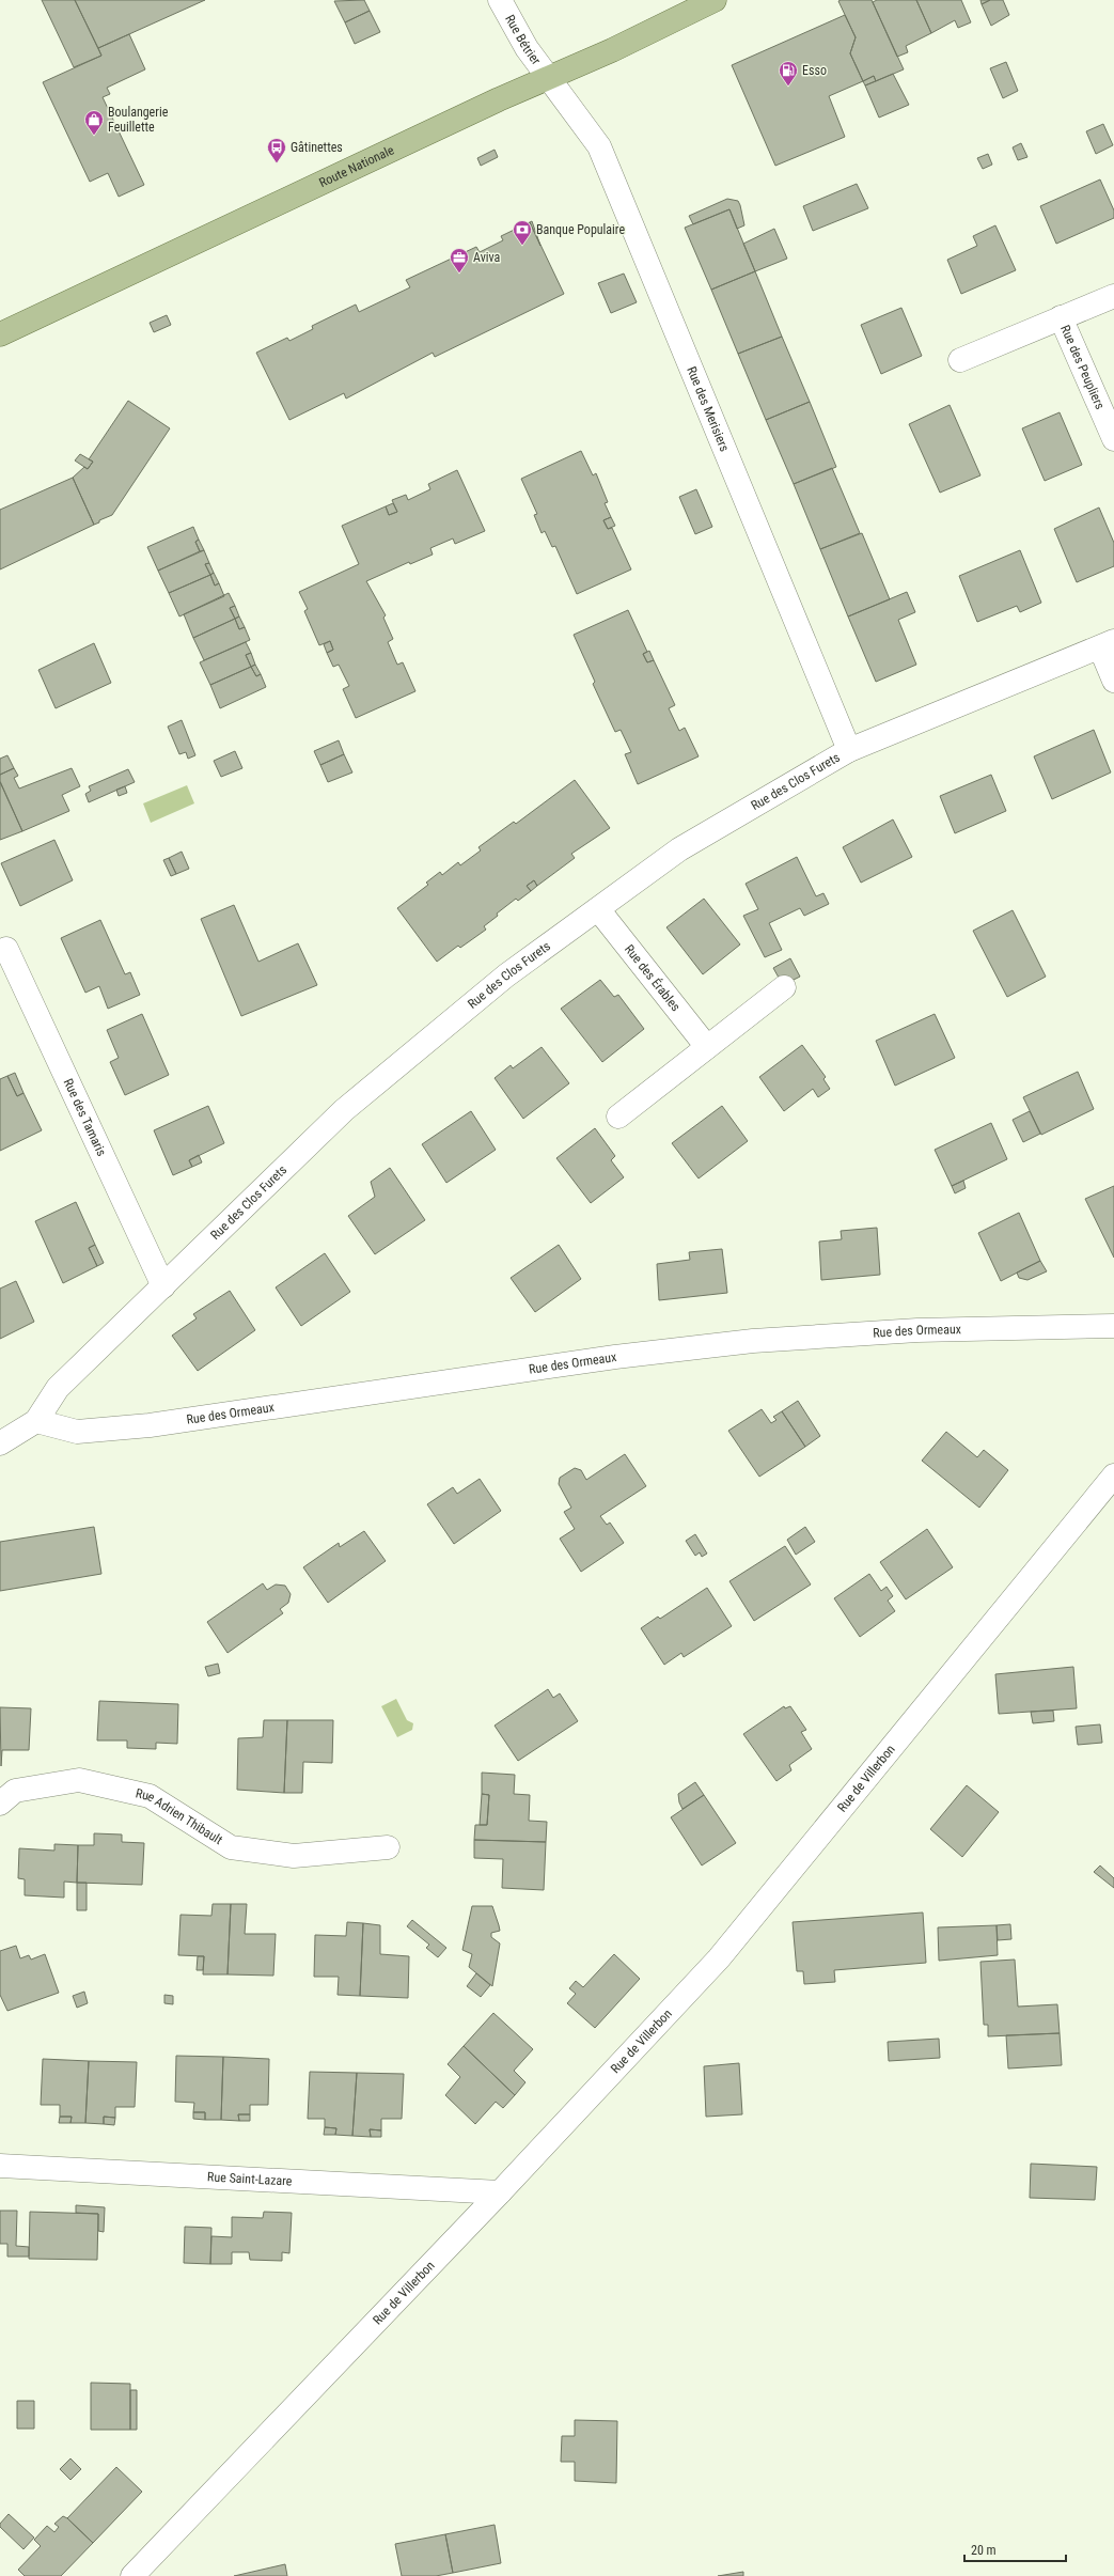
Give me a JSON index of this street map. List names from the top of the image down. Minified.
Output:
{"streets":{"main road":["Route Nationale"],"street":["Rue Bétrier","Rue des Peupliers","Rue des Merisiers","Rue des Clos Furets","Rue des Érables","Rue des Tamaris","Rue des Ormeaux","Rue de Villerbon","Rue Adrien Thibault","Rue Saint-Lazare"]},"crossings":[["Rue Bétrier","Route Nationale"],["Rue Bétrier","Rue des Merisiers"],["Route Nationale","Rue des Merisiers"],["Rue des Merisiers","Rue des Clos Furets"],["Rue des Clos Furets","Rue des Érables"],["Rue des Clos Furets","Rue des Tamaris"],["Rue des Clos Furets","Rue des Ormeaux"],["Rue de Villerbon","Rue Saint-Lazare"]],"places":{"fuel station":["Esso"],"shop":["Boulangerie Feuillette"],"bus stop":["Gâtinettes"],"bank":["Banque Populaire"],"office":["Aviva"]},"scale_bar":"20 m"}
